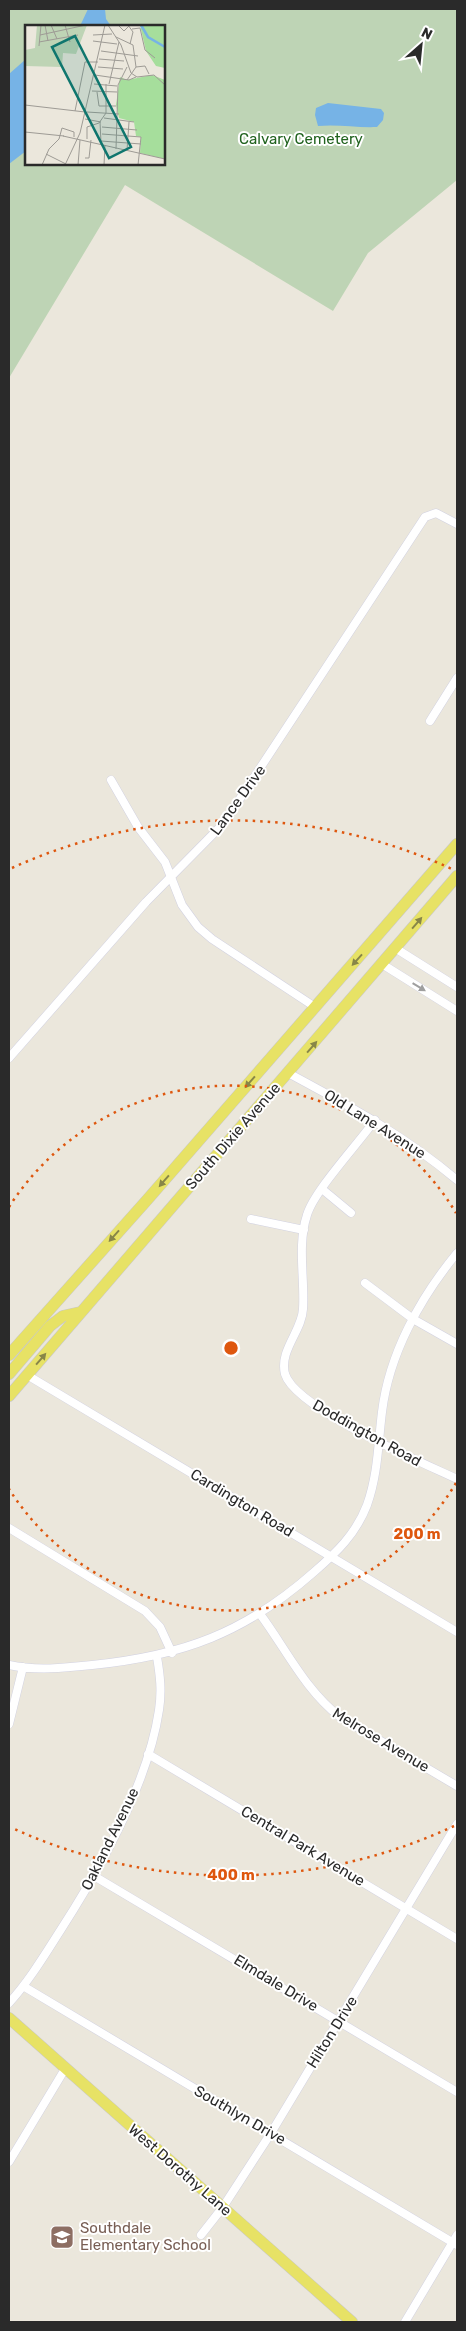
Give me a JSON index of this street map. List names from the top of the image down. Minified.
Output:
{"streets":{"main road":["South Dixie Avenue","West Dorothy Lane"],"street":["Lance Drive","Old Lane Avenue","Doddington Road","Cardington Road","Melrose Avenue","Oakland Avenue","Central Park Avenue","Elmdale Drive","Hilton Drive","Southlyn Drive"]},"crossings":[["Old Lane Avenue","South Dixie Avenue"],["Old Lane Avenue","Doddington Road"],["South Dixie Avenue","Cardington Road"],["Oakland Avenue","Central Park Avenue"],["Oakland Avenue","Elmdale Drive"],["Oakland Avenue","Southlyn Drive"],["Central Park Avenue","Hilton Drive"],["Elmdale Drive","Hilton Drive"],["Hilton Drive","Southlyn Drive"],["Hilton Drive","West Dorothy Lane"]],"parks":["Calvary Cemetery"],"places":{"school or university":["Southdale Elementary School"]},"north":"top right","rings":["200 m","400 m"]}
